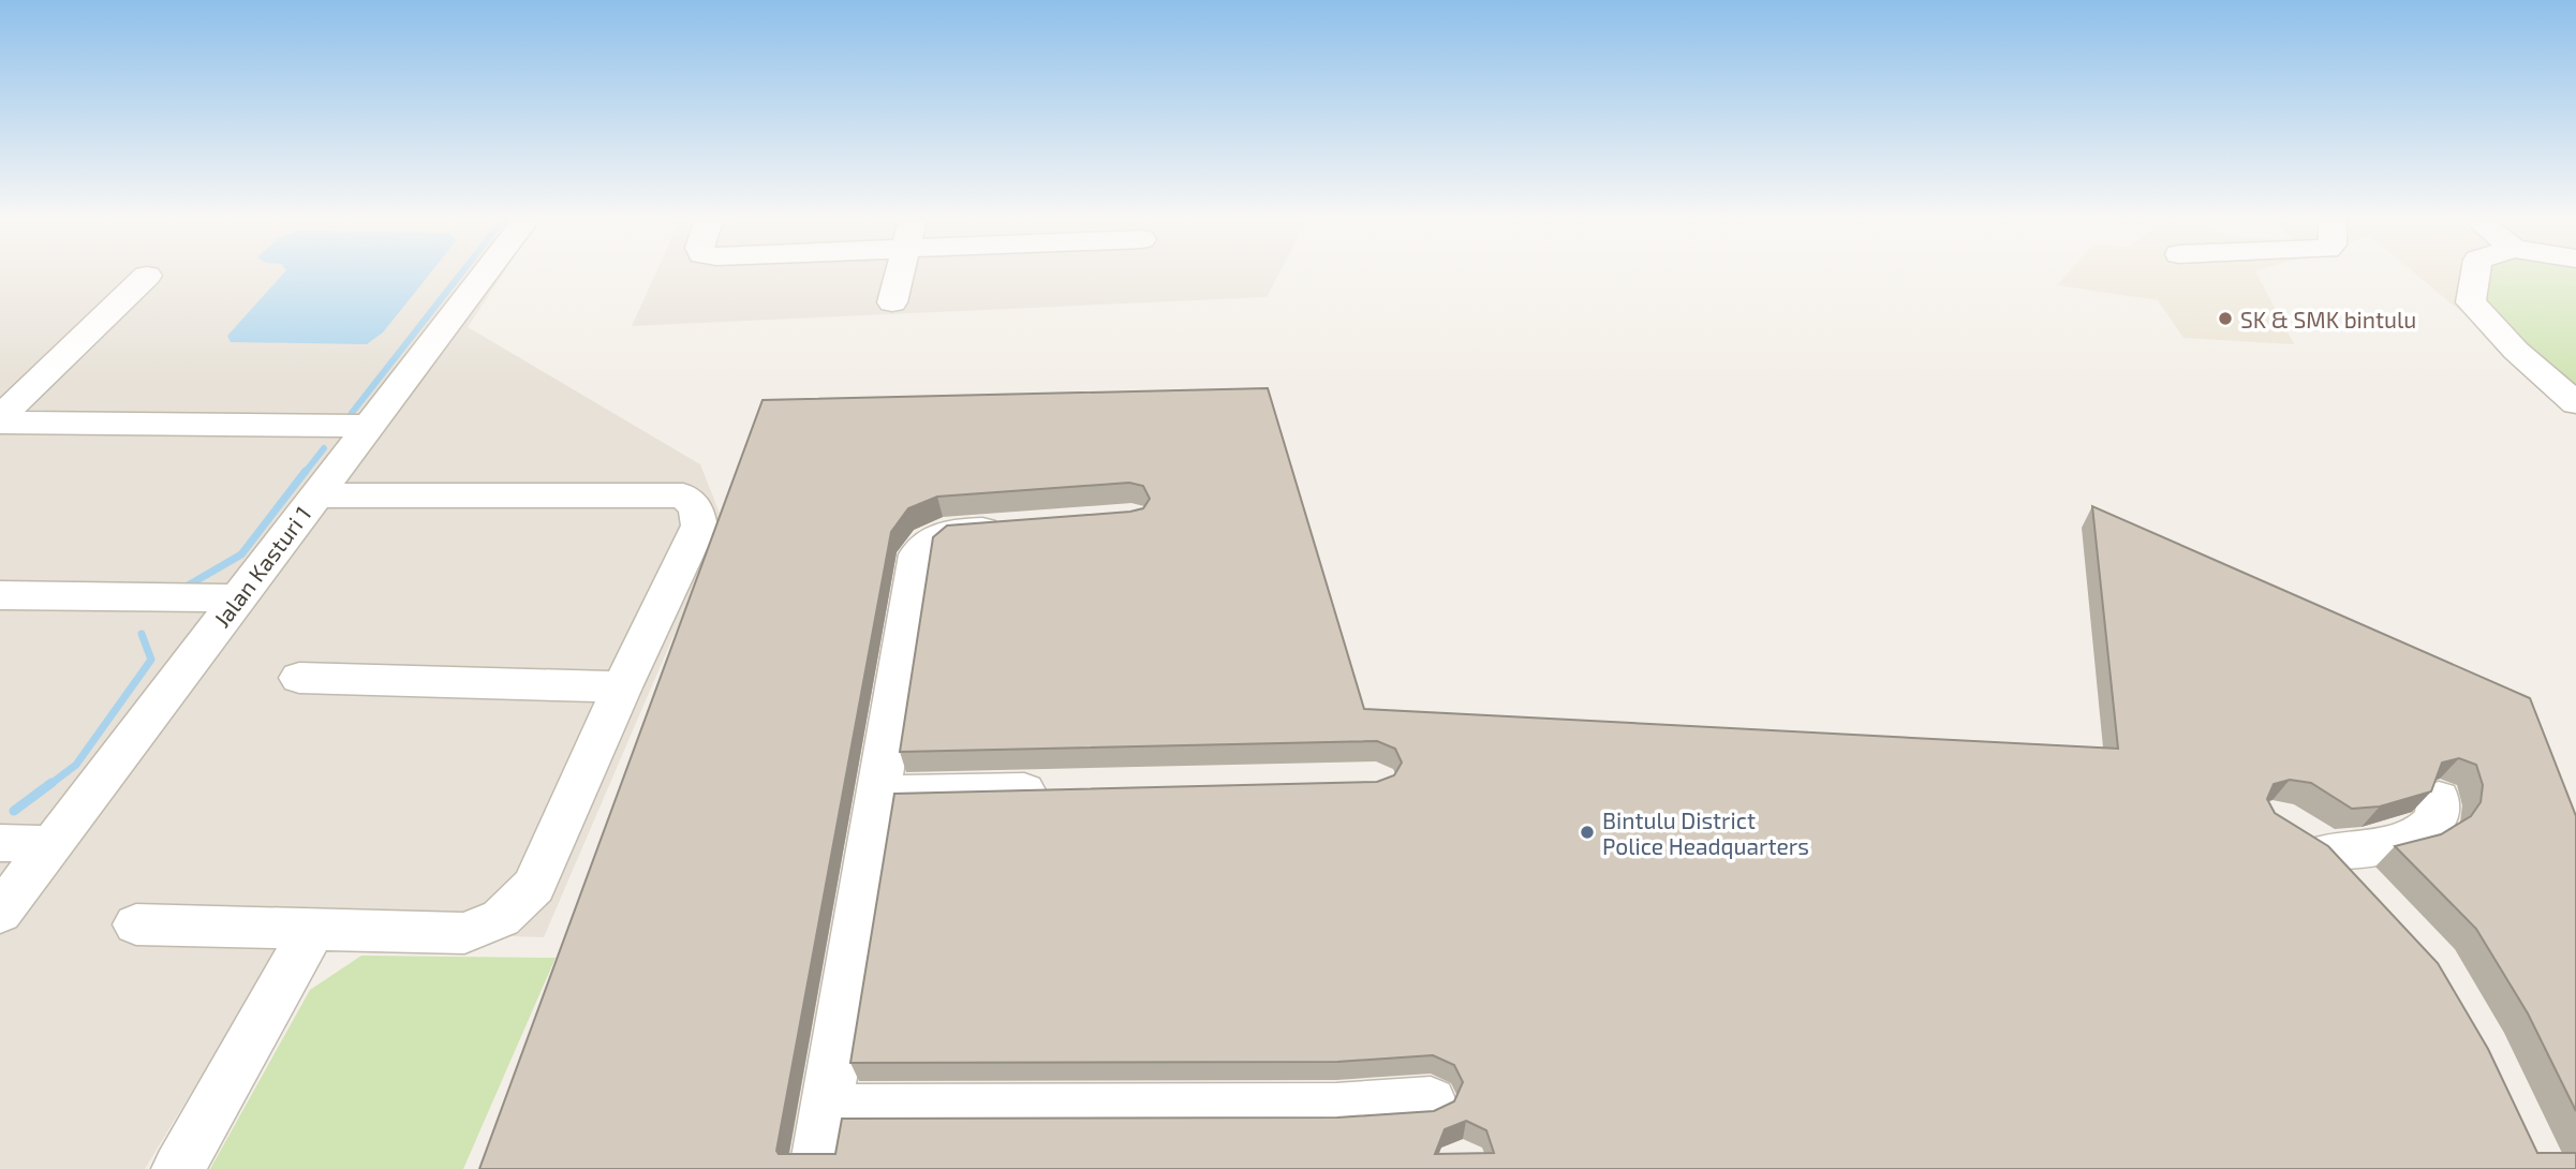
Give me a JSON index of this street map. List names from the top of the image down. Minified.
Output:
{"streets":{"street":["Jalan Kasturi 1"]},"places":["SK & SMK bintulu","Bintulu District Police Headquarters"]}
